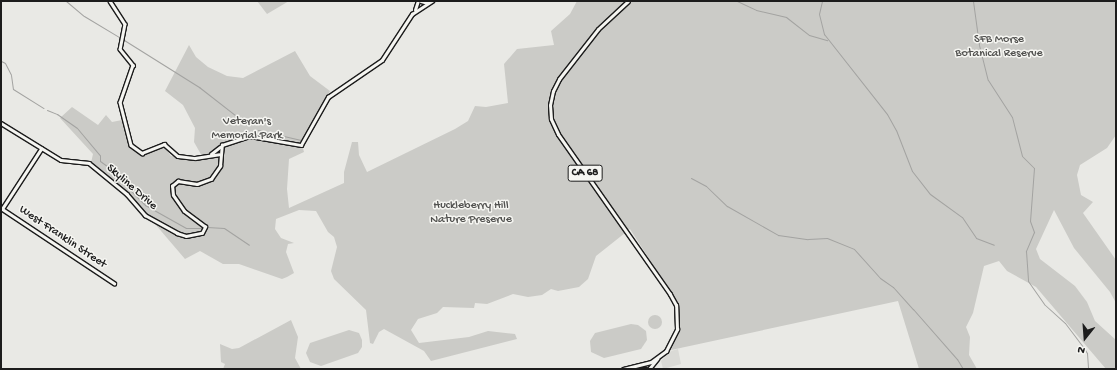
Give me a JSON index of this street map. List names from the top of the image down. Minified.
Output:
{"streets":{"main road":["CA 68"],"street":["Skyline Drive","West Franklin Street"]},"parks":["SFB Morse Botanical Reserve","Veteran's Memorial Park","Huckleberry Hill Nature Preserve"],"north":"bottom"}
